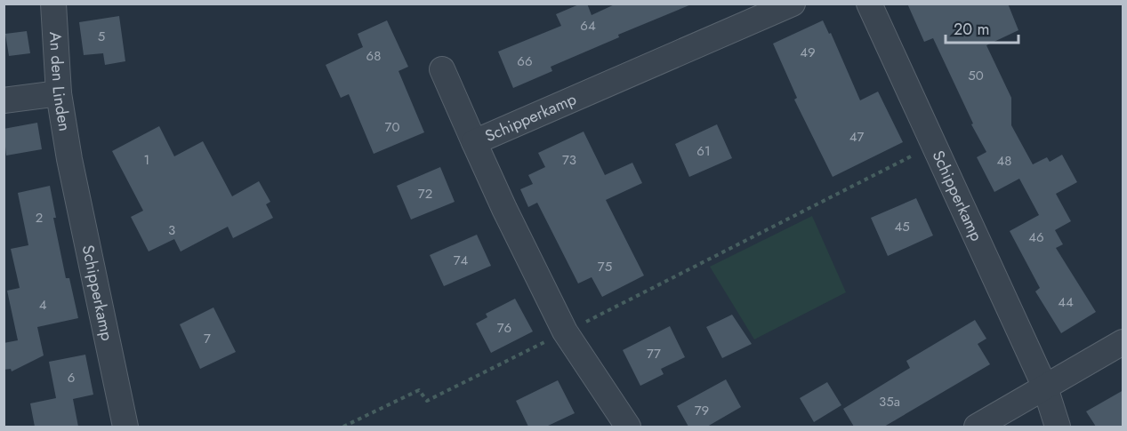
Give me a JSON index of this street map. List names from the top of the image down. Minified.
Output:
{"streets":{"street":["An den Linden","Schipperkamp"]},"crossings":[["An den Linden","Schipperkamp"]],"house_numbers":["64","5","49","68","66","50","70","47","61","1","73","48","72","2","45","3","46","74","75","44","4","76","7","77","6","35a","79"],"scale_bar":"20 m"}
